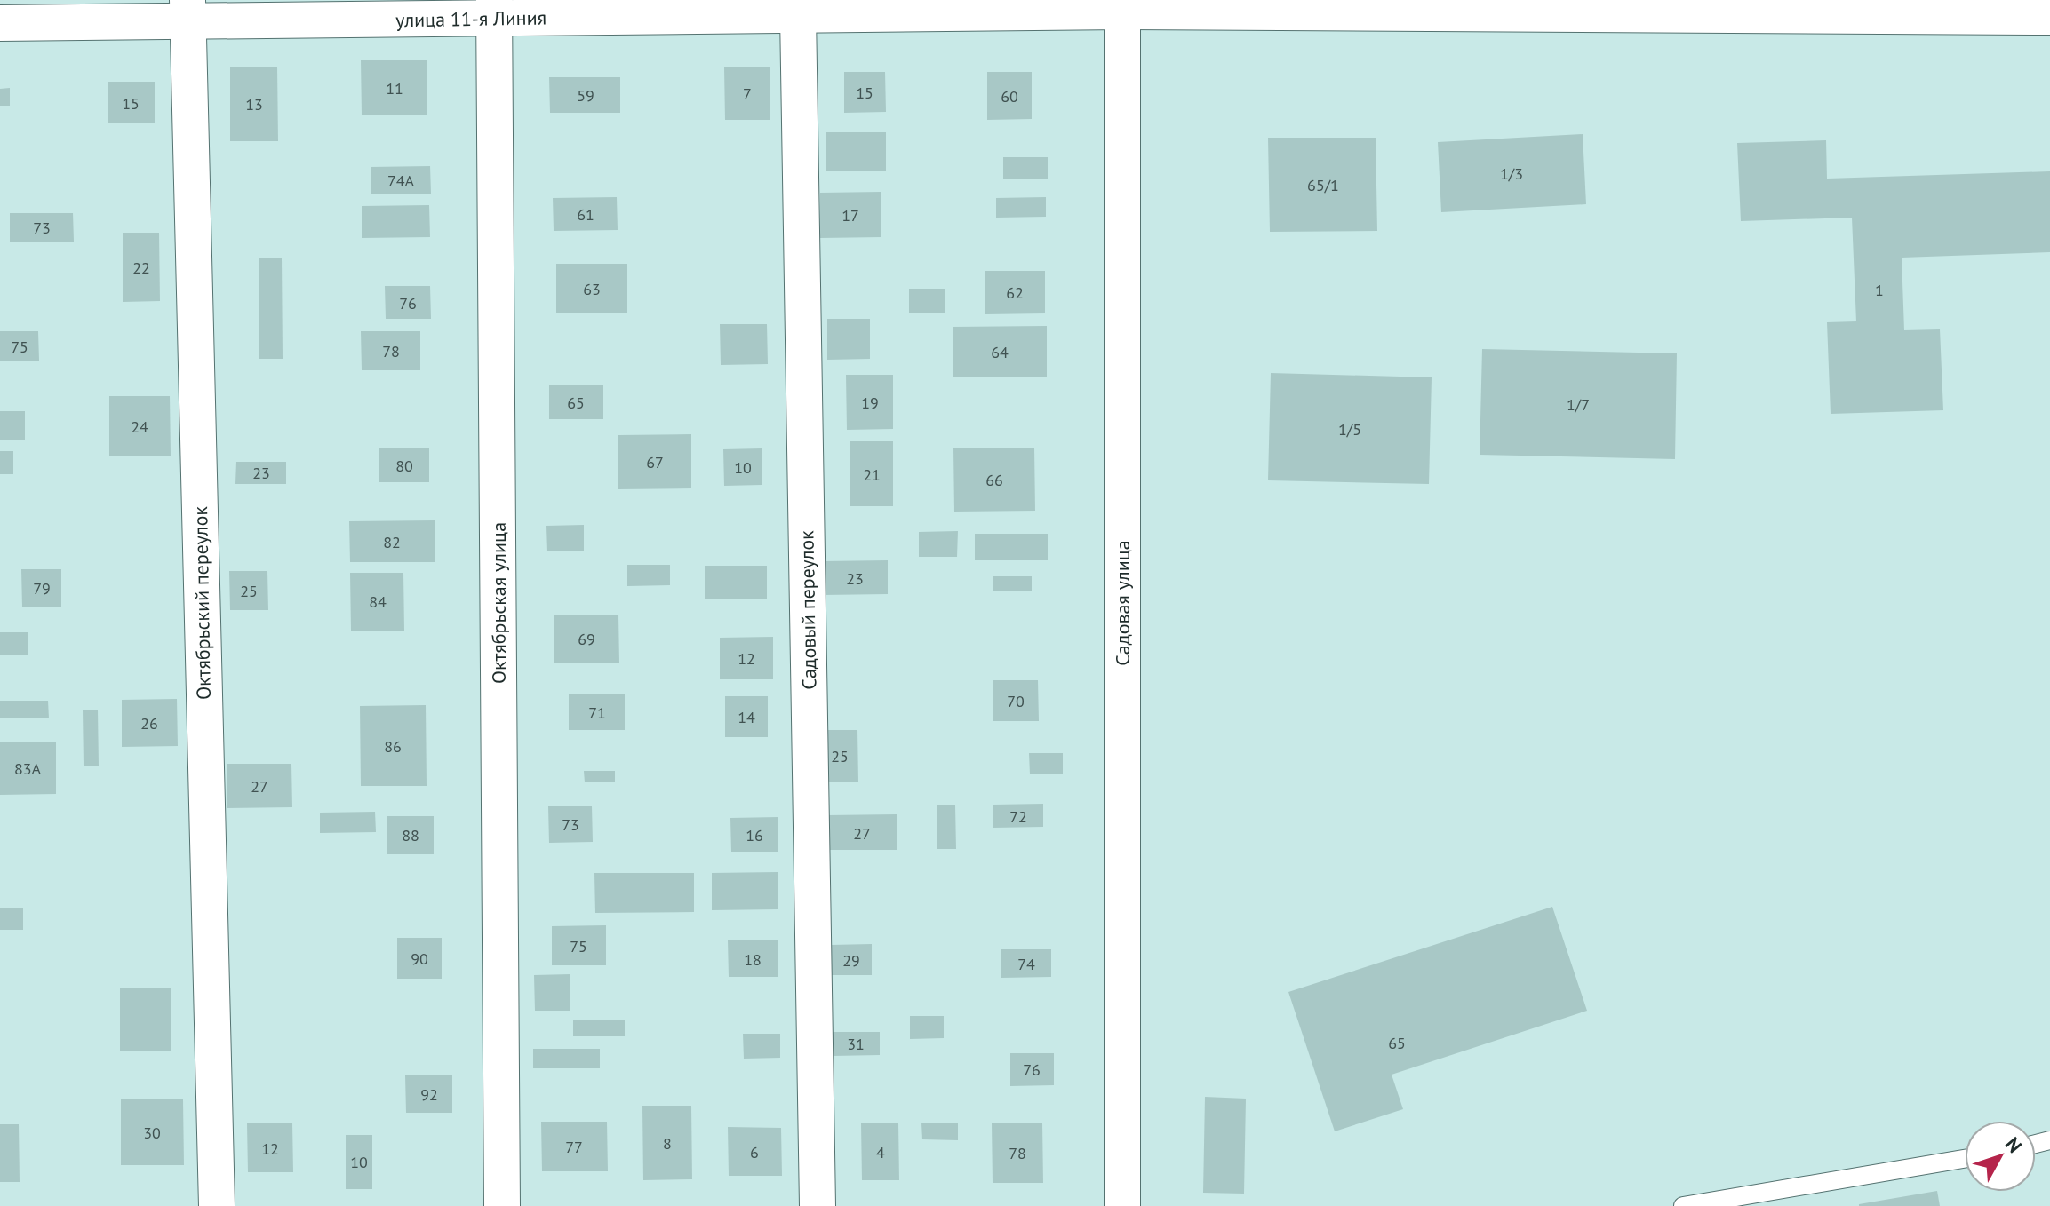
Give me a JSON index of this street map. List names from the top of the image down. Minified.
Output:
{"streets":{"street":["улица 11-я Линия","Октябрьский переулок","Октябрьская улица","Садовая улица","Садовый переулок"]},"crossings":[["улица 11-я Линия","Октябрьский переулок"],["улица 11-я Линия","Октябрьская улица"],["улица 11-я Линия","Садовая улица"],["улица 11-я Линия","Садовый переулок"]],"house_numbers":["11","15","7","59","60","15","13","1/3","74А","65/1","61","17","73","22","63","1","62","76","75","78","64","65","19","1/7","24","1/5","67","80","10","23","21","66","82","23","79","25","84","69","12","70","71","14","26","86","25","83А","27","72","73","27","88","16","75","90","18","29","74","65","31","76","92","30","8","77","12","6","4","78","10"],"north":"top right"}
